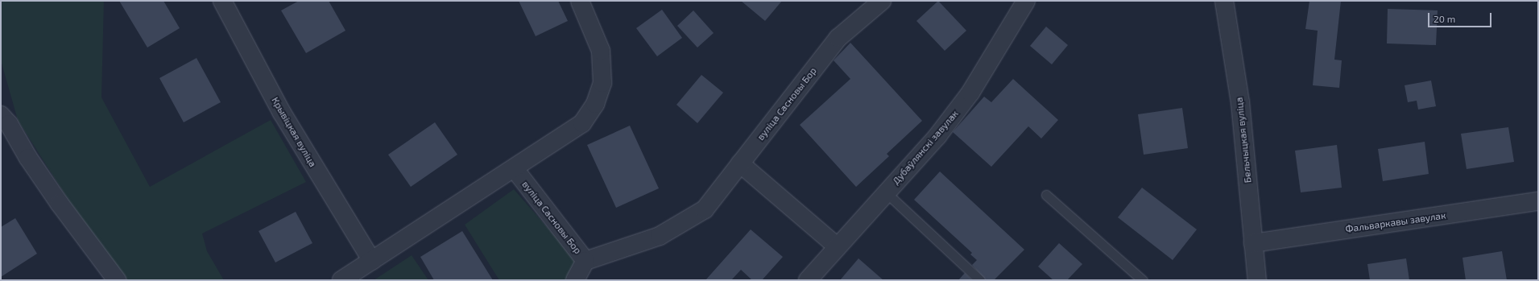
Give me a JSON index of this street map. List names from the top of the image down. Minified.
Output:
{"streets":{"street":["вуліца Сасновы Бор","Крывіцкая вуліца","Бельчыцкая вуліца","Дубаўлянскі завулак","Фальваркавы завулак"]},"crossings":[["Бельчыцкая вуліца","Фальваркавы завулак"]],"scale_bar":"20 m"}
